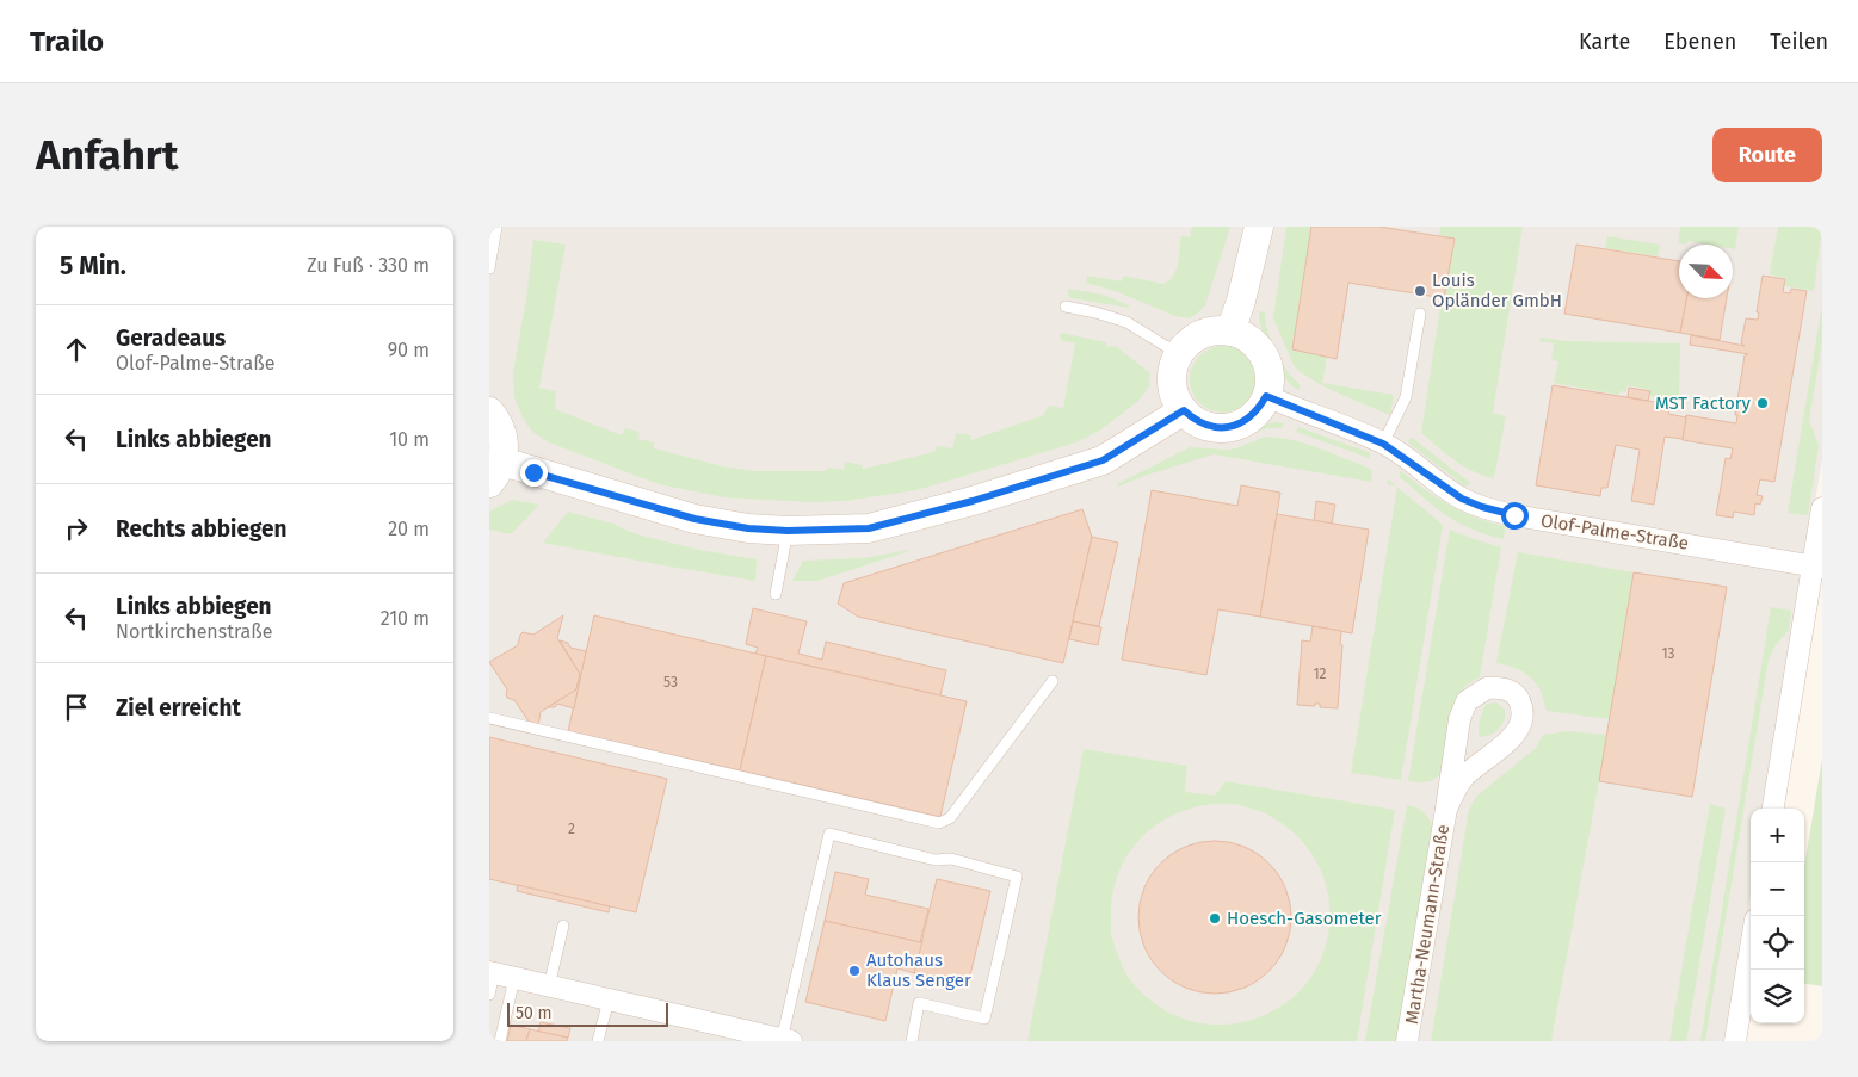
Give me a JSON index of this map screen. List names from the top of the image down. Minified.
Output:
{"streets":{"street":["Olof-Palme-Straße","Martha-Neumann-Straße"]},"places":["Louis Opländer GmbH","MST Factory","Hoesch-Gasometer","Autohaus Klaus Senger"],"house_numbers":["13","12","53","2"],"scale_bar":"50 m","north":"bottom right","page":{"header":"Trailo","nav":["Karte","Ebenen","Teilen"],"buttons":"Route","title":"Anfahrt","heading":["5 Min.","Zu Fuß · 330 m"],"list":[["Geradeaus","Olof-Palme-Straße","90 m"],["Links abbiegen","10 m"],["Rechts abbiegen","20 m"],["Links abbiegen","Nortkirchenstraße","210 m"],"Ziel erreicht"],"map_buttons":["+","−"],"scale":"50 m"}}
